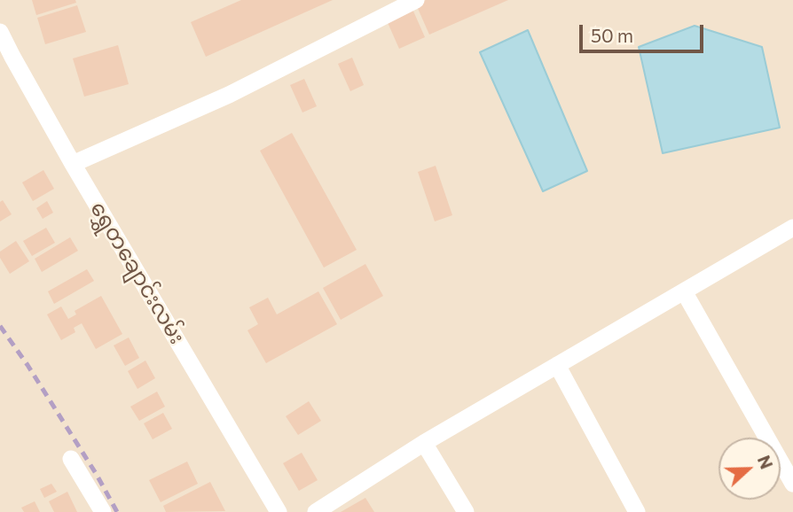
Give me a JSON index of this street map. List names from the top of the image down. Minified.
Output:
{"streets":{"street":["ရွှေတချောင်းလမ်း"]},"scale_bar":"50 m","north":"right"}
